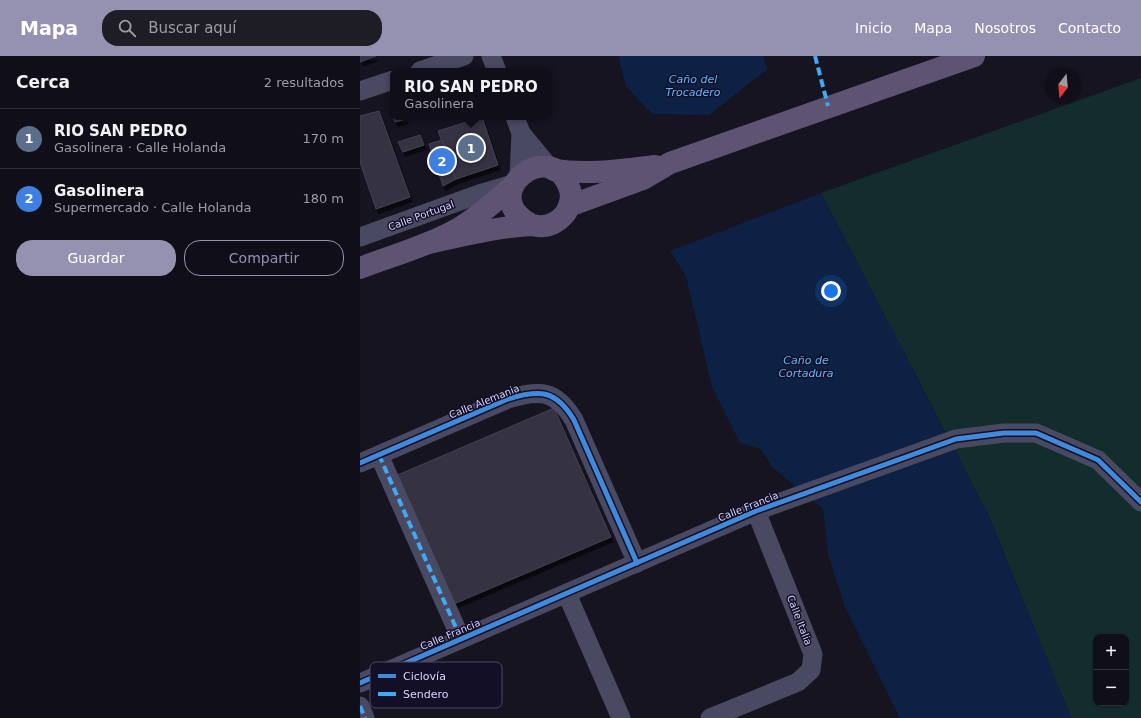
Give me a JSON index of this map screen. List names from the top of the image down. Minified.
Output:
{"streets":{"street":["Calle Portugal","Calle Alemania","Calle Francia","Calle Italia"]},"crossings":[["Calle Alemania","Calle Francia"],["Calle Francia","Calle Italia"]],"water":["Caño del Trocadero","Caño de Cortadura"],"legend":["Ciclovía","Sendero"],"north":"bottom","page":{"header":"Mapa","search":"Buscar aquí","nav":["Inicio","Mapa","Nosotros","Contacto"],"heading":["Cerca","2 resultados"],"popup":["RIO SAN PEDRO","Gasolinera"],"list":[{"mark":"1","name":"RIO SAN PEDRO","note":"Gasolinera · Calle Holanda","value":"170 m"},{"mark":"2","name":"Gasolinera","note":"Supermercado · Calle Holanda","value":"180 m"}],"pins":["1","2"],"buttons":["Guardar","Compartir"],"map_buttons":["+","−"]}}
